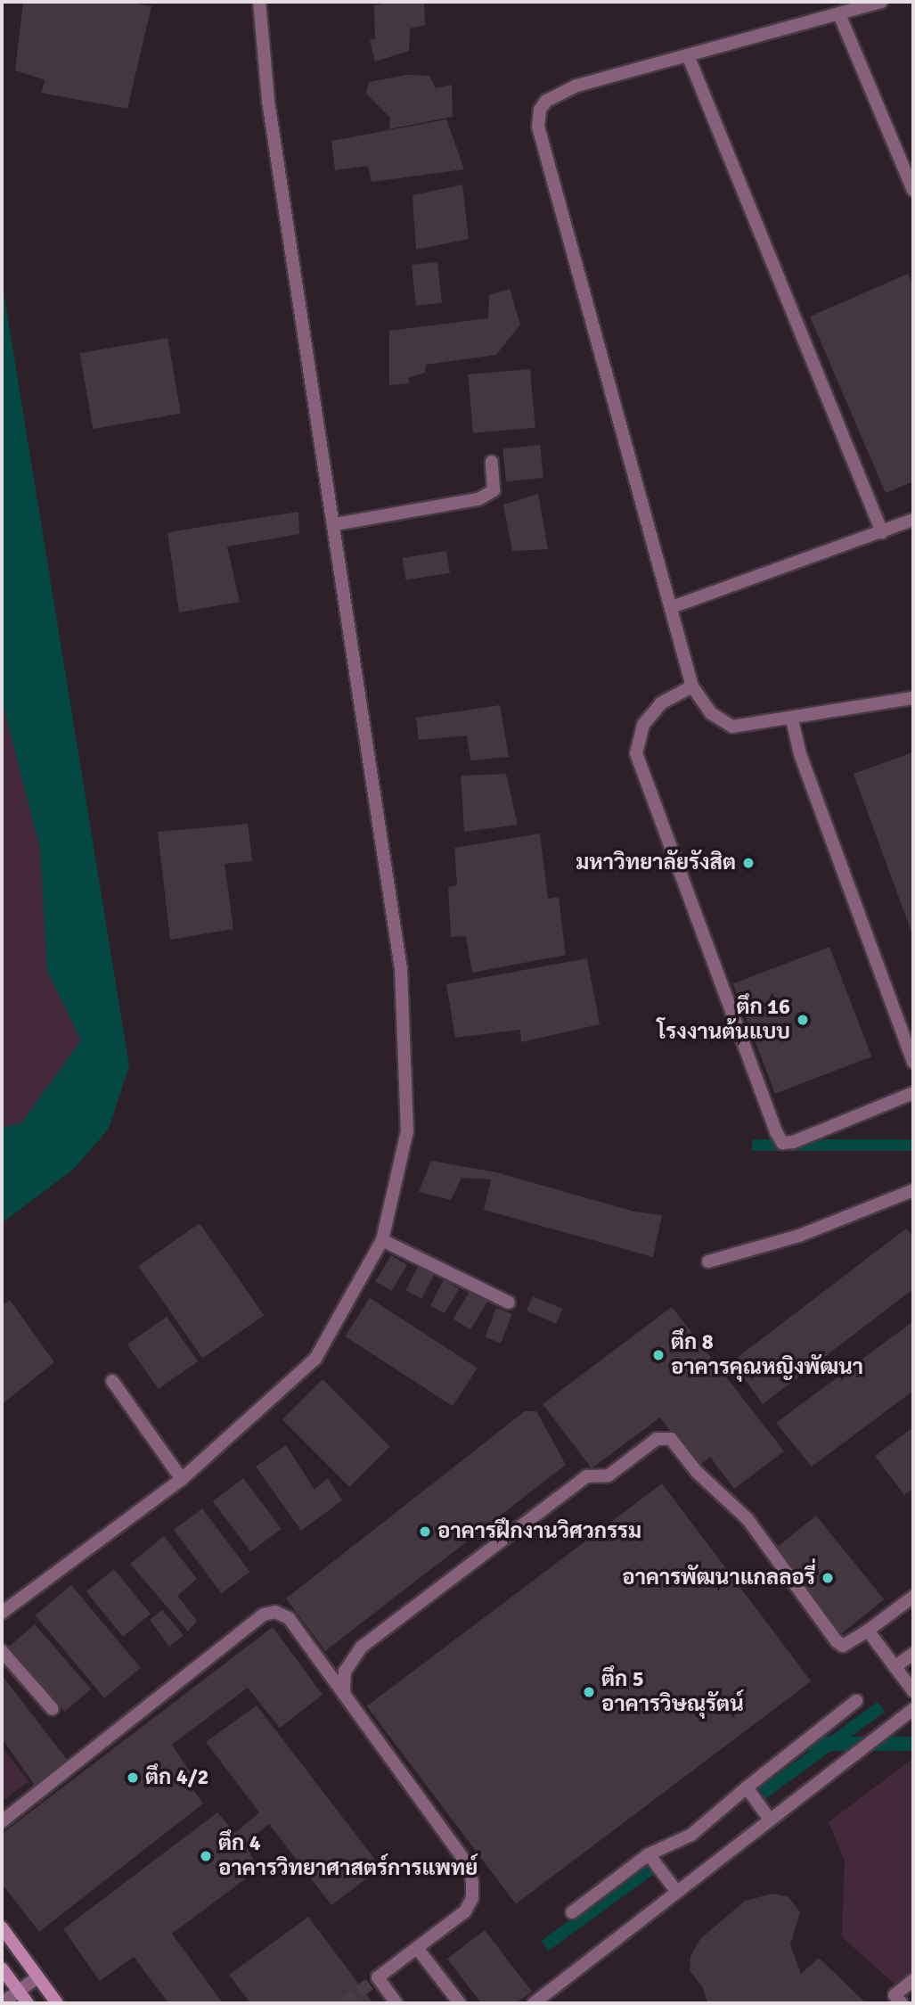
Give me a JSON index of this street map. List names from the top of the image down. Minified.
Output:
{"places":["มหาวิทยาลัยรังสิต","ตึก 16 โรงงานต้นแบบ","ตึก 8 อาคารคุณหญิงพัฒนา","อาคารฝึกงานวิศวกรรม","อาคารพัฒนาแกลลอรี่","ตึก 5 อาคารวิษณุรัตน์","ตึก 4/2","ตึก 4 อาคารวิทยาศาสตร์การแพทย์"]}
